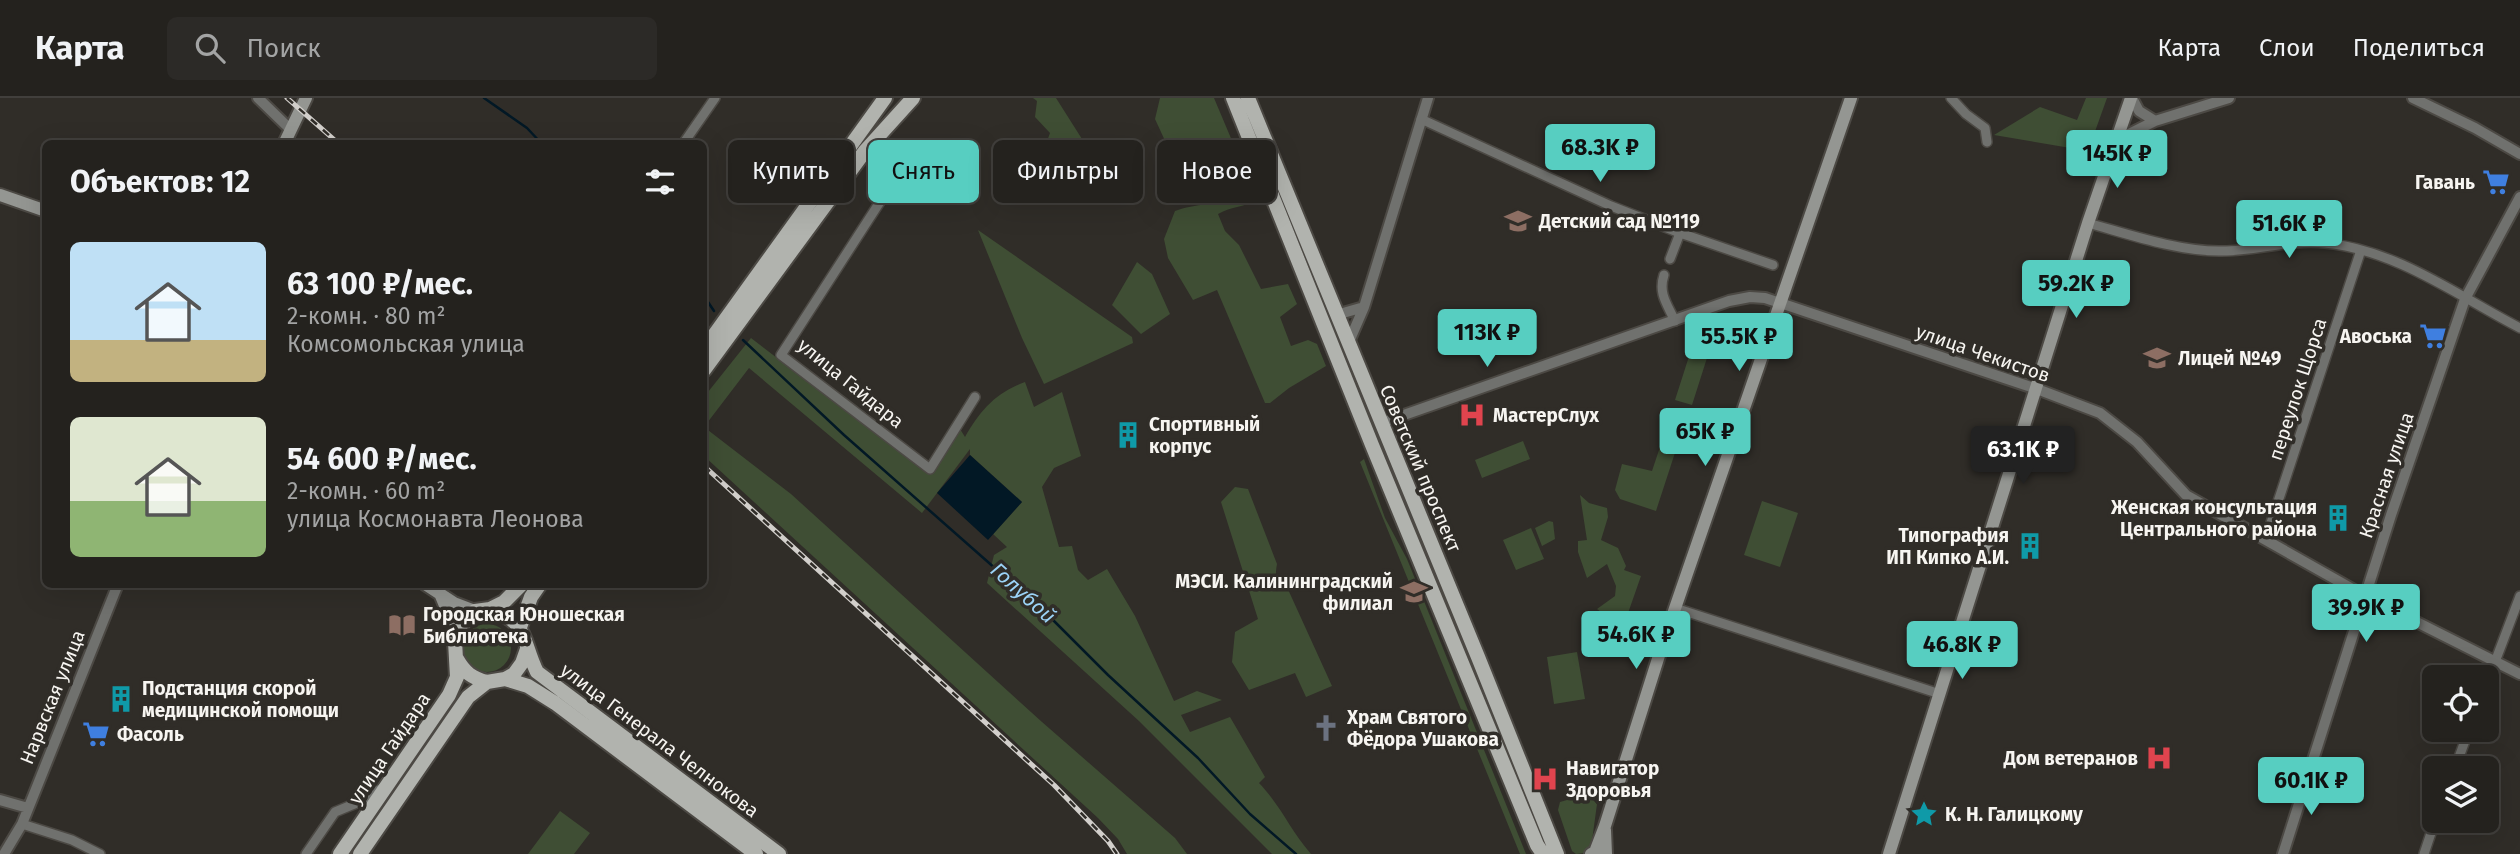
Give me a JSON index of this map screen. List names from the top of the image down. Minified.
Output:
{"streets":{"main road":["улица Гайдара","Советский проспект","улица Генерала Челнокова"],"street":["улица Чекистов","переулок Щорса","Красная улица","Нарвская улица"]},"crossings":[["улица Чекистов","переулок Щорса"],["улица Чекистов","Советский проспект"],["улица Чекистов","Красная улица"],["улица Гайдара","улица Генерала Челнокова"]],"water":["Голубой"],"places":{"supermarket":["Гавань","Авоська","Фасоль"],"school or university":["Детский сад №119","Лицей №49","МЭСИ. Калининградский филиал"],"hospital":["МастерСлух","Дом ветеранов","Навигатор Здоровья"],"building":["Спортивный корпус","Женская консультация Центрального района","Типография ИП Кипко А.И.","Подстанция скорой медицинской помощи"],"library":["Городская Юношеская Библиотека"],"church":["Храм Святого Фёдора Ушакова"],"place":["К. Н. Галицкому"]},"page":{"header":"Карта","search":"Поиск","nav":["Карта","Слои","Поделиться"],"price":["68.3K ₽","145K ₽","51.6K ₽","59.2K ₽","113K ₽","55.5K ₽","65K ₽","63.1K ₽","39.9K ₽","54.6K ₽","46.8K ₽","60.1K ₽"],"chip":["Купить","Снять","Фильтры","Новое"],"heading":"Объектов: 12","list":[{"name":"63 100 ₽/мес.","note":"2-комн. · 80 m² · Комсомольская улица"},{"name":"54 600 ₽/мес.","note":"2-комн. · 60 m² · улица Космонавта Леонова"}]}}
